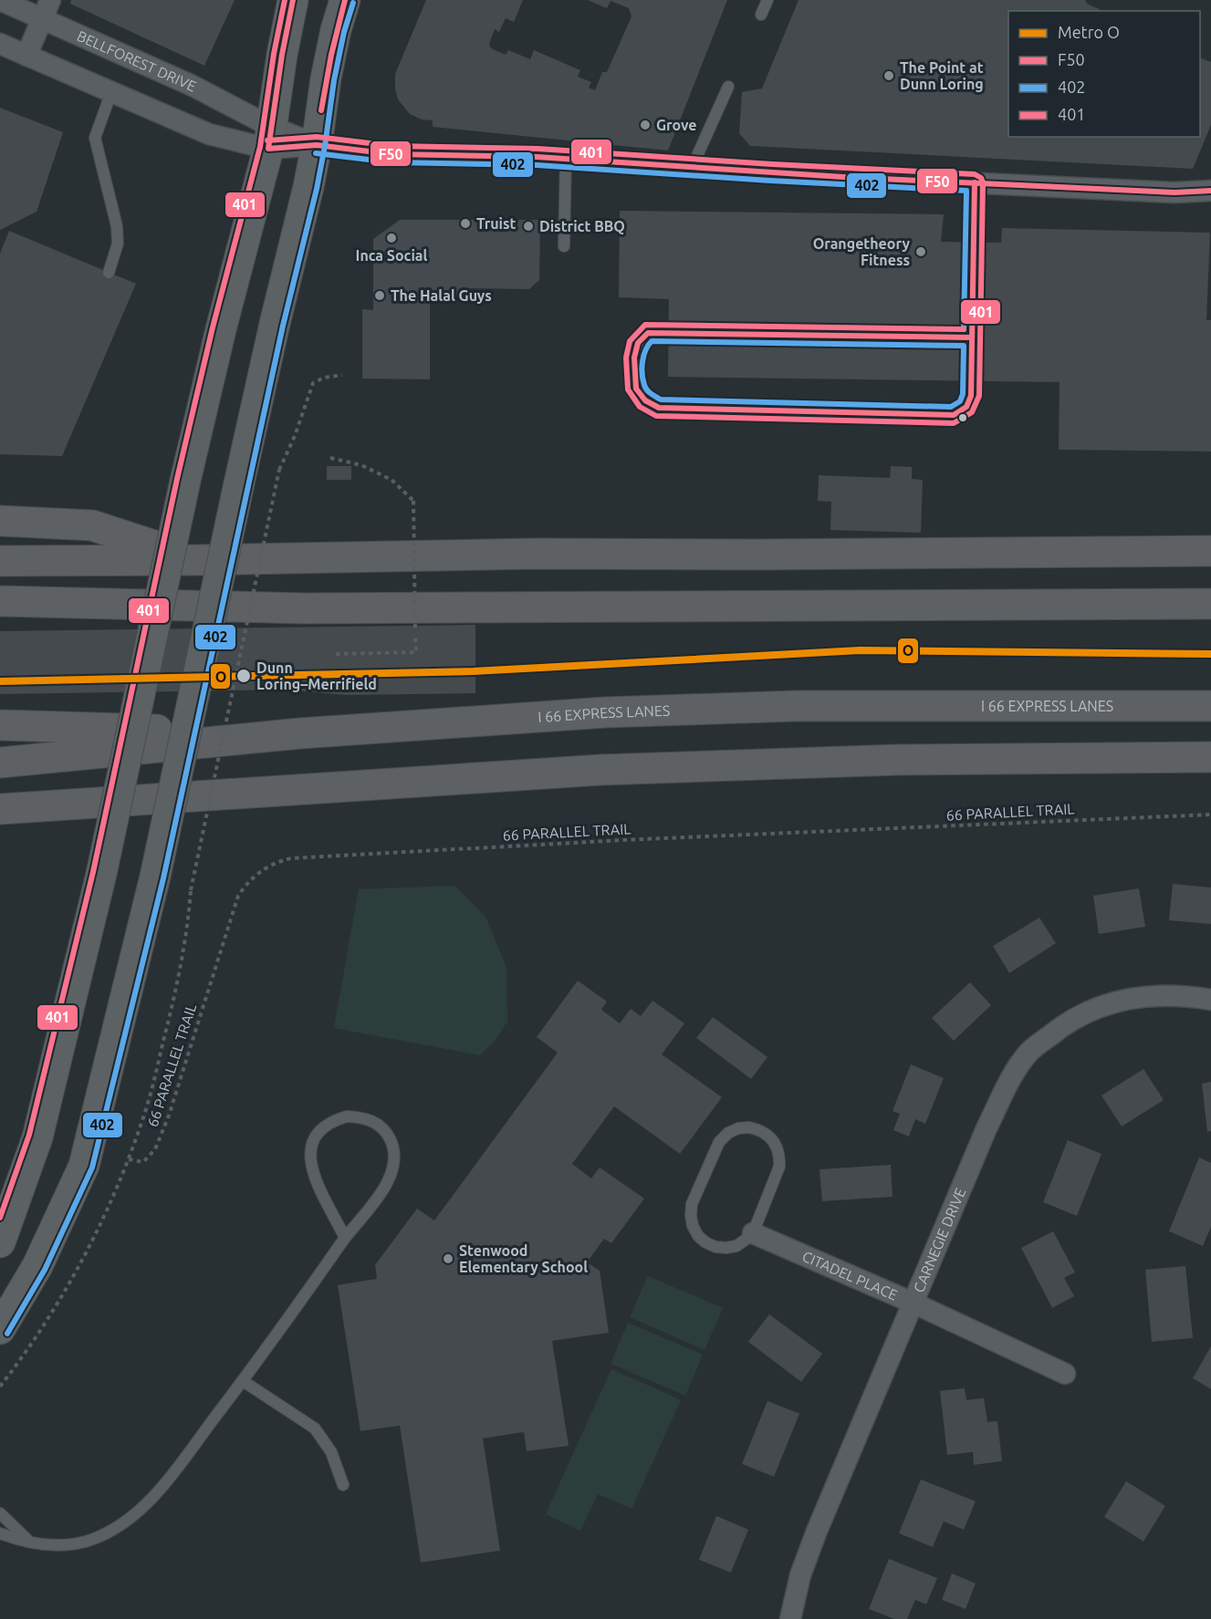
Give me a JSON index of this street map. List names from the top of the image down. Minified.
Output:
{"streets":{"highway":["I 66 EXPRESS LANES"],"street":["BELLFOREST DRIVE","CARNEGIE DRIVE","CITADEL PLACE"],"path":["66 PARALLEL TRAIL"]},"crossings":[["CARNEGIE DRIVE","CITADEL PLACE"]],"places":["The Point at Dunn Loring","Grove","Truist","District BBQ","Inca Social","Orangetheory Fitness","The Halal Guys","Dunn Loring–Merrifield","Stenwood Elementary School"],"lines":["transit line F50","transit line 401","transit line 402","metro line O"],"legend":["Metro O","F50","402","401"]}
